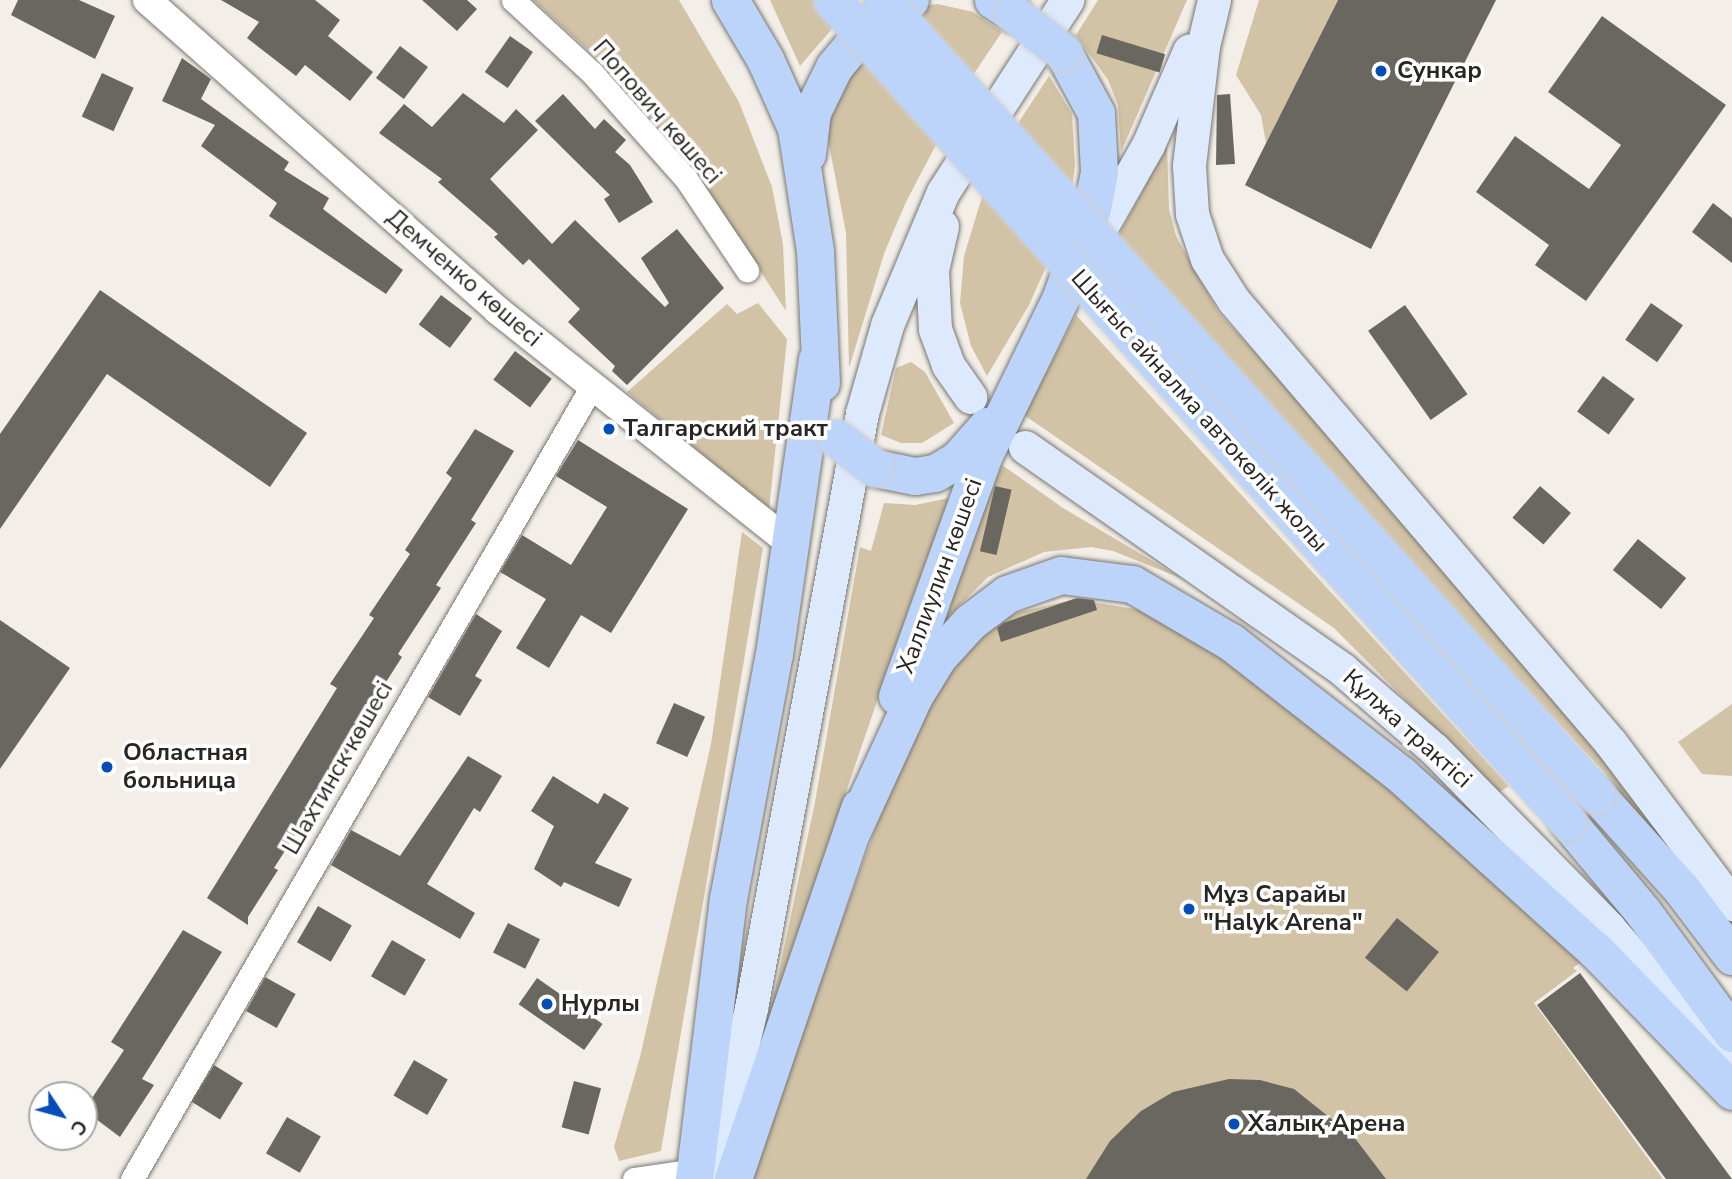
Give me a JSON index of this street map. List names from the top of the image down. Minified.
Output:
{"streets":{"main road":["Шығыс айналма автокөлік жолы","Халлиулин көшесі","Құлжа трактісі"],"street":["Попович көшесі","Демченко көшесі","Шахтинск көшесі"]},"crossings":[["Демченко көшесі","Шахтинск көшесі"]],"places":["Сункар","Талгарский тракт","Областная больница","Мұз Сарайы \"Halyk Arena\"","Нурлы","Халық Арена"],"north":"bottom right"}
